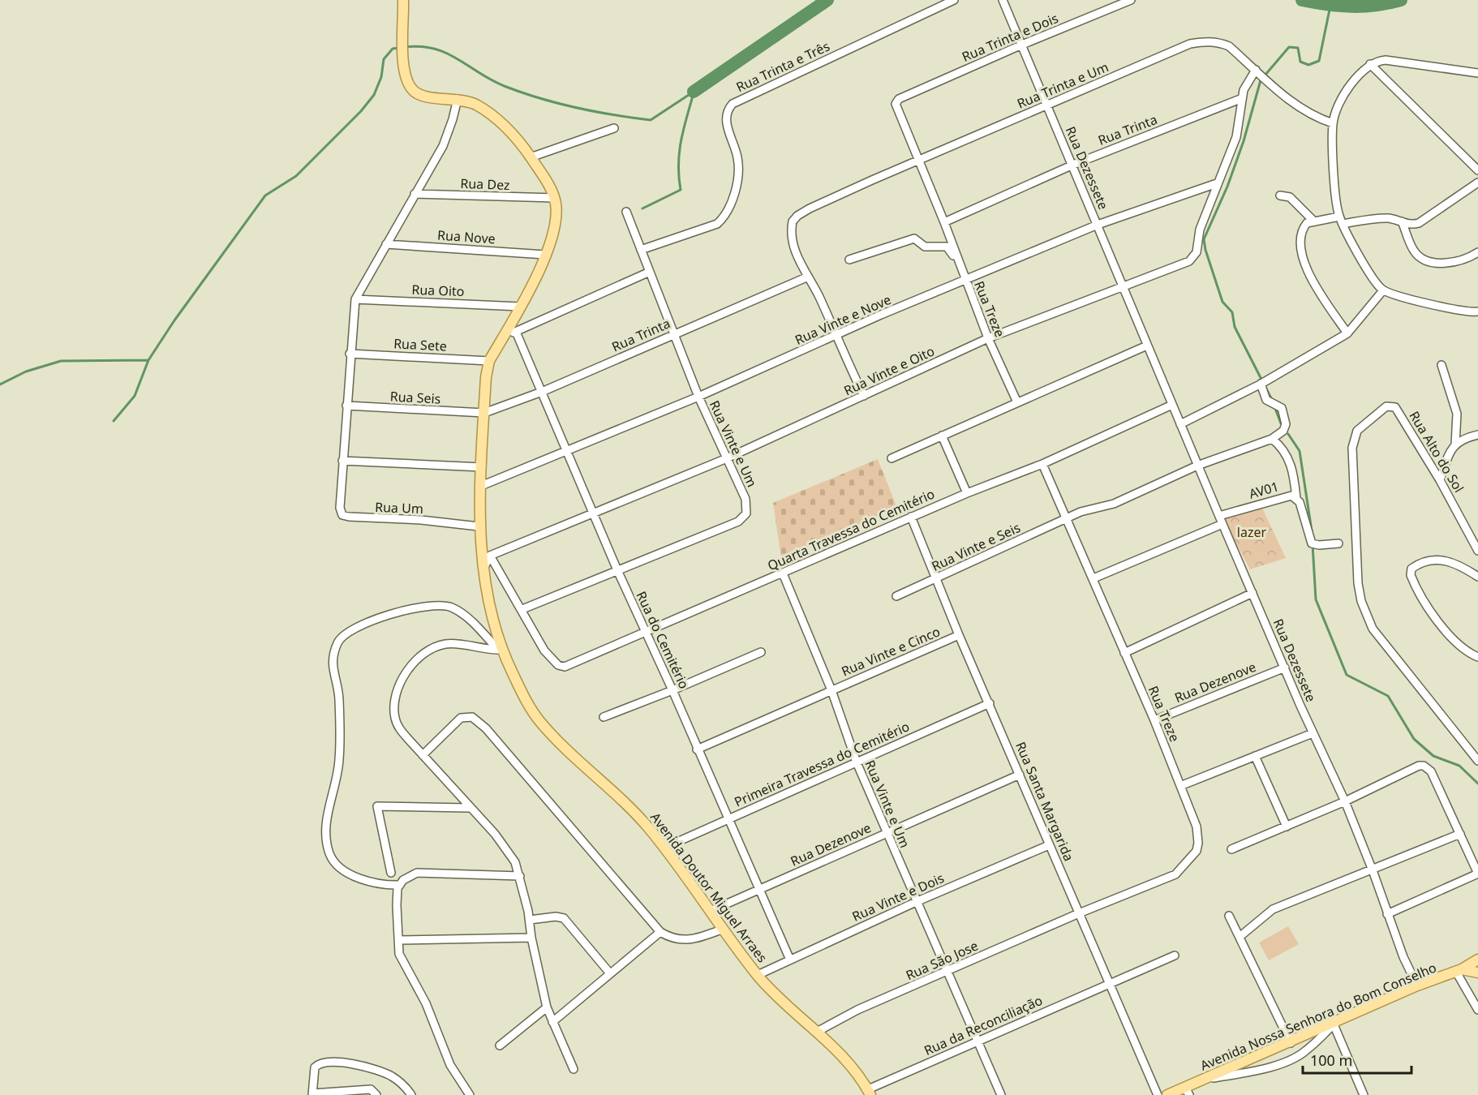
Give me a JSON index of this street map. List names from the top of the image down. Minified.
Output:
{"streets":{"main road":["Avenida Doutor Miguel Arraes","Avenida Nossa Senhora do Bom Conselho"],"street":["Rua Trinta e Dois","Rua Trinta e Três","Rua Trinta e Um","Rua Trinta","Rua Dezessete","Rua Dez","Rua Nove","Rua Oito","Rua Treze","Rua Vinte e Nove","Rua Sete","Rua Vinte e Oito","Rua Seis","Rua Vinte e Um","Rua Alto do Sol","AV01","Rua Um","Quarta Travessa do Cemitério","Rua Vinte e Seis","Rua do Cemitério","Rua Vinte e Cinco","Rua Dezenove","Primeira Travessa do Cemitério","Rua Santa Margarida","Rua Vinte e Dois","Rua São Jose","Rua da Reconciliação"]},"crossings":[["Rua Trinta e Dois","Rua Dezessete"],["Rua Trinta e Dois","Rua Treze"],["Rua Trinta e Três","Rua Vinte e Um"],["Rua Trinta e Um","Rua Dezessete"],["Rua Trinta e Um","Rua Treze"],["Rua Trinta","Rua Dezessete"],["Rua Trinta","Rua Treze"],["Rua Trinta","Rua Seis"],["Rua Trinta","Rua Vinte e Um"],["Rua Trinta","Rua do Cemitério"],["Rua Trinta","Avenida Doutor Miguel Arraes"],["Rua Dezessete","Rua Vinte e Nove"],["Rua Dezessete","Rua Vinte e Oito"],["Rua Dezessete","AV01"],["Rua Dezessete","Quarta Travessa do Cemitério"],["Rua Dezessete","Rua Vinte e Seis"],["Rua Dezessete","Rua Dezenove"],["Rua Dezessete","Avenida Nossa Senhora do Bom Conselho"],["Rua Treze","Rua Vinte e Nove"],["Rua Treze","Rua Vinte e Oito"],["Rua Treze","AV01"],["Rua Treze","Quarta Travessa do Cemitério"],["Rua Treze","Rua Vinte e Seis"],["Rua Treze","Rua Dezenove"],["Rua Treze","Rua Santa Margarida"],["Rua Treze","Rua São Jose"],["Rua Vinte e Nove","Rua Vinte e Oito"],["Rua Vinte e Nove","Rua Vinte e Um"],["Rua Vinte e Nove","Rua do Cemitério"],["Rua Vinte e Nove","Avenida Doutor Miguel Arraes"],["Rua Sete","Avenida Doutor Miguel Arraes"],["Rua Vinte e Oito","Rua Vinte e Um"],["Rua Vinte e Oito","Rua do Cemitério"],["Rua Seis","Avenida Doutor Miguel Arraes"],["Rua Vinte e Um","Quarta Travessa do Cemitério"],["Rua Vinte e Um","Rua do Cemitério"],["Rua Vinte e Um","Rua Vinte e Cinco"],["Rua Vinte e Um","Rua Dezenove"],["Rua Vinte e Um","Primeira Travessa do Cemitério"],["Rua Vinte e Um","Rua Vinte e Dois"],["Rua Vinte e Um","Rua São Jose"],["Rua Vinte e Um","Rua da Reconciliação"],["Rua Um","Avenida Doutor Miguel Arraes"],["Quarta Travessa do Cemitério","Rua do Cemitério"],["Quarta Travessa do Cemitério","Rua Santa Margarida"],["Rua Vinte e Seis","Rua Santa Margarida"],["Rua do Cemitério","Rua Vinte e Cinco"],["Rua do Cemitério","Rua Dezenove"],["Rua do Cemitério","Primeira Travessa do Cemitério"],["Rua do Cemitério","Rua Vinte e Dois"],["Rua Vinte e Cinco","Rua Santa Margarida"],["Rua Dezenove","Rua Santa Margarida"],["Rua Dezenove","Avenida Doutor Miguel Arraes"],["Primeira Travessa do Cemitério","Rua Santa Margarida"],["Primeira Travessa do Cemitério","Avenida Doutor Miguel Arraes"],["Rua Santa Margarida","Rua Vinte e Dois"],["Rua Santa Margarida","Rua São Jose"],["Rua Santa Margarida","Rua da Reconciliação"],["Avenida Doutor Miguel Arraes","Rua Vinte e Dois"],["Avenida Doutor Miguel Arraes","Rua São Jose"],["Avenida Doutor Miguel Arraes","Rua da Reconciliação"]],"parks":["lazer"],"scale_bar":"100 m"}
